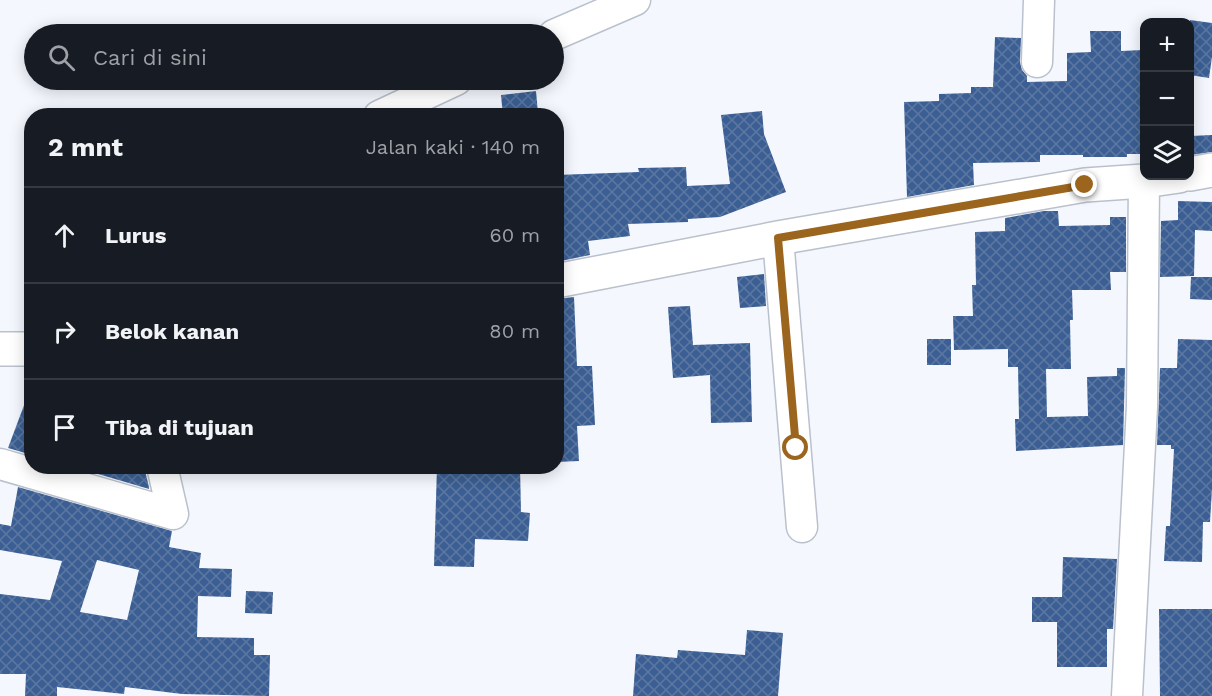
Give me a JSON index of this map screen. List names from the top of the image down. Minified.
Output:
{"page":{"map_buttons":["+","−"],"search":"Cari di sini","heading":["2 mnt","Jalan kaki · 140 m"],"list":[["Lurus","60 m"],["Belok kanan","80 m"],"Tiba di tujuan"]}}
